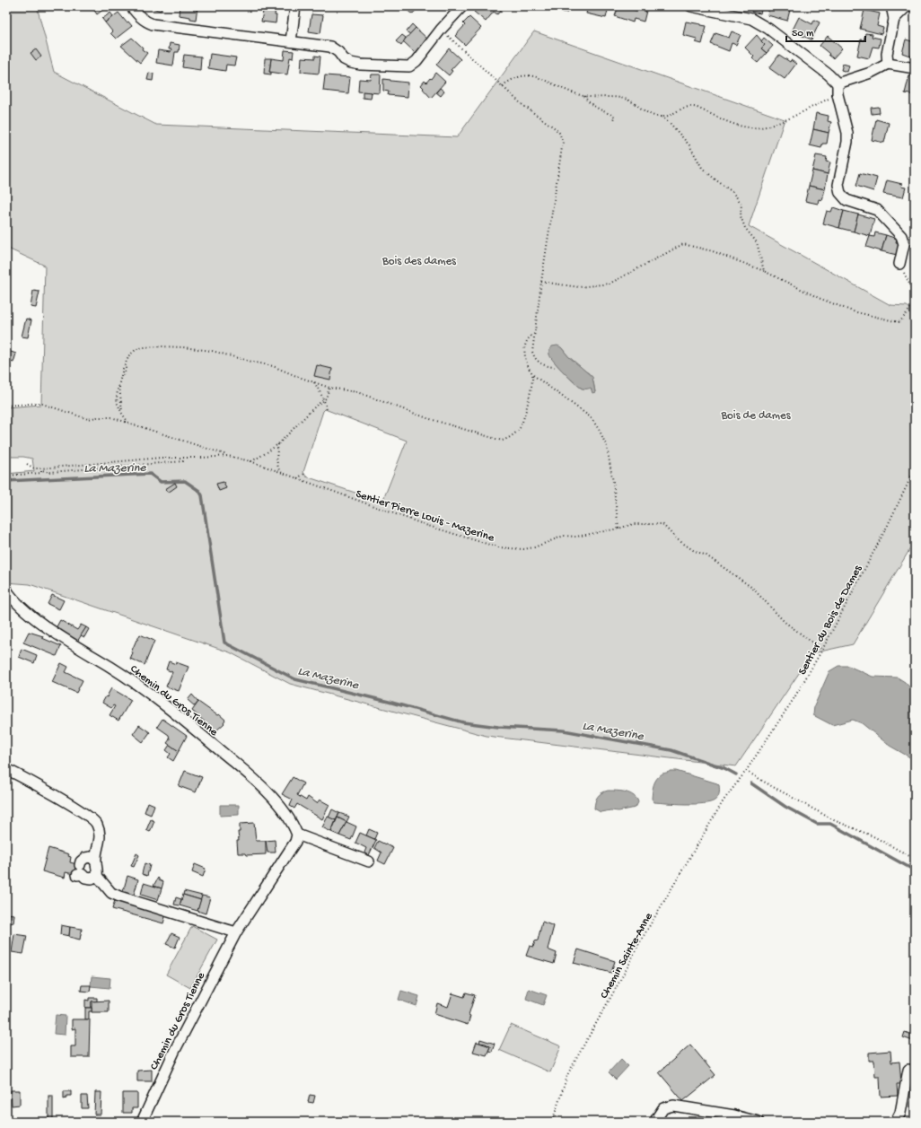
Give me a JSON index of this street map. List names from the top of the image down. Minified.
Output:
{"streets":{"street":["Chemin du Gros Tienne"],"path":["Sentier Pierre Louis - Mazerine","Sentier du Bois de Dames","Chemin Sainte-Anne"]},"crossings":[["Sentier Pierre Louis - Mazerine","Sentier du Bois de Dames"],["Sentier du Bois de Dames","Chemin Sainte-Anne"]],"water":["La Mazerine"],"parks":["Bois des dames","Bois de dames"],"scale_bar":"50 m"}
